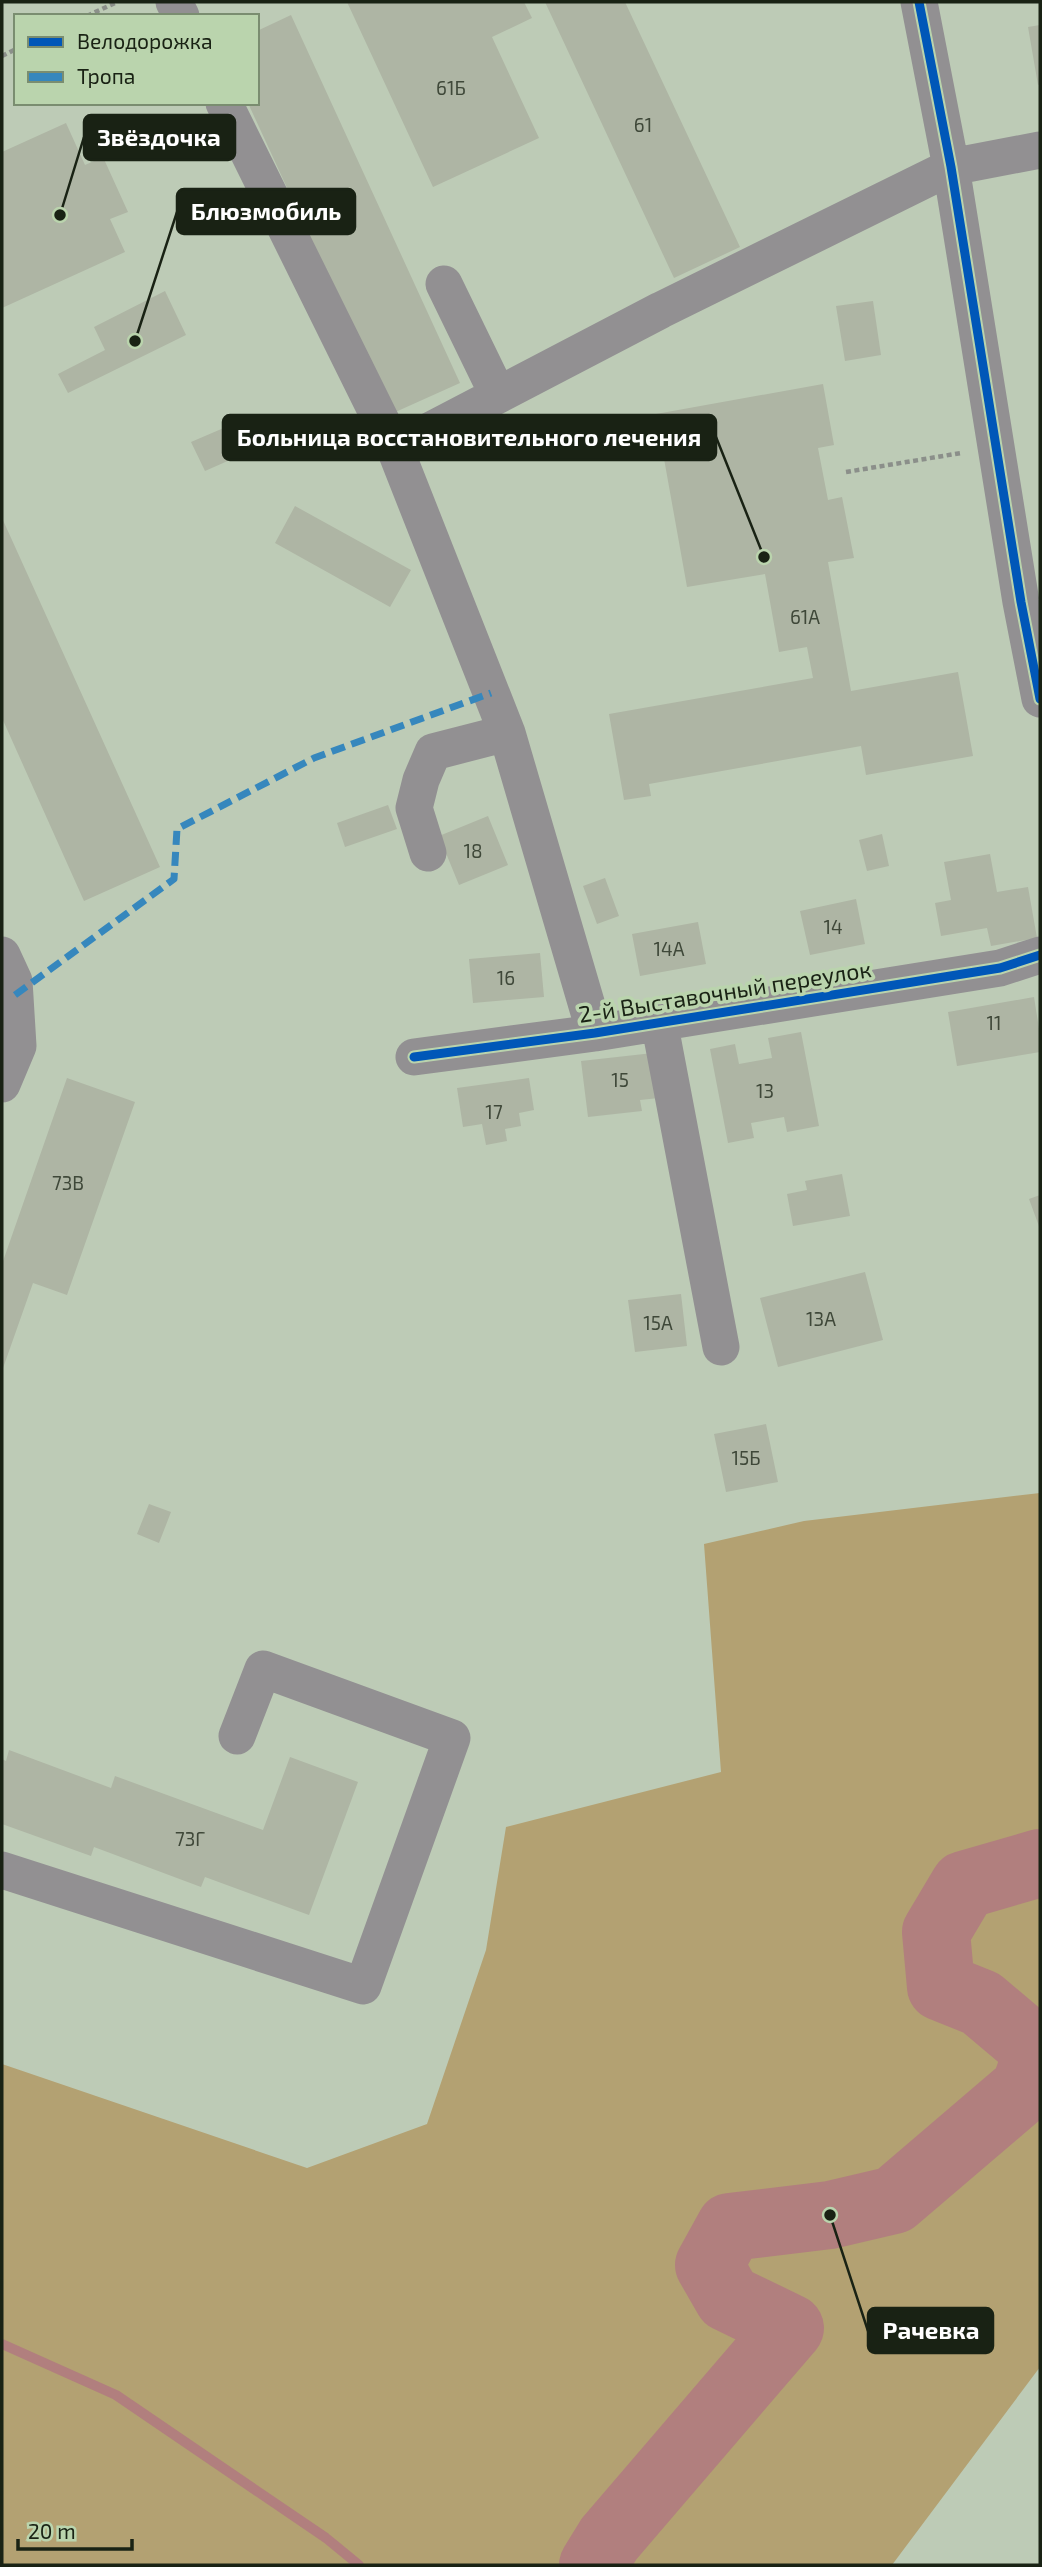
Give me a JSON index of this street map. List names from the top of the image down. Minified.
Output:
{"streets":{"street":["2-й Выставочный переулок"]},"places":["Звёздочка","Блюзмобиль","Больница восстановительного лечения","Рачевка"],"house_numbers":["61Б","61","61А","18","14","14А","16","11","15","13","17","73В","13А","15А","15Б","73Г"],"legend":["Велодорожка","Тропа"],"scale_bar":"20 m"}
